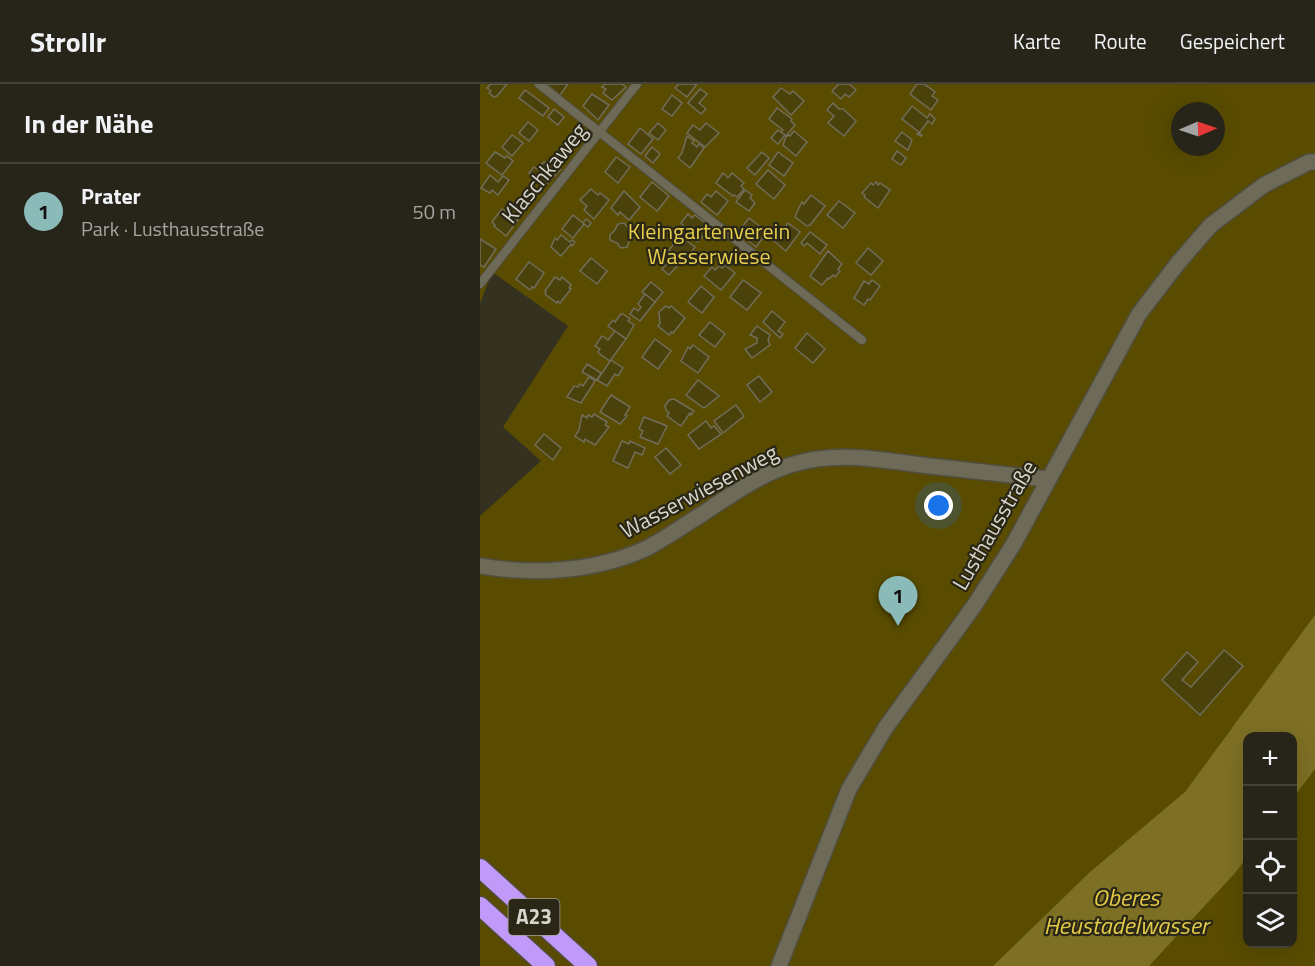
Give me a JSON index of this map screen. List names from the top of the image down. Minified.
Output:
{"streets":{"highway":["A23"],"street":["Wasserwiesenweg","Lusthausstraße"],"lane":["Klaschkaweg"]},"crossings":[["Wasserwiesenweg","Lusthausstraße"]],"water":["Oberes Heustadelwasser"],"parks":["Kleingartenverein Wasserwiese"],"north":"right","page":{"header":"Strollr","nav":["Karte","Route","Gespeichert"],"heading":"In der Nähe","list":[{"mark":"1","name":"Prater","note":"Park · Lusthausstraße","value":"50 m"}],"pins":"1","map_buttons":["+","−"]}}
